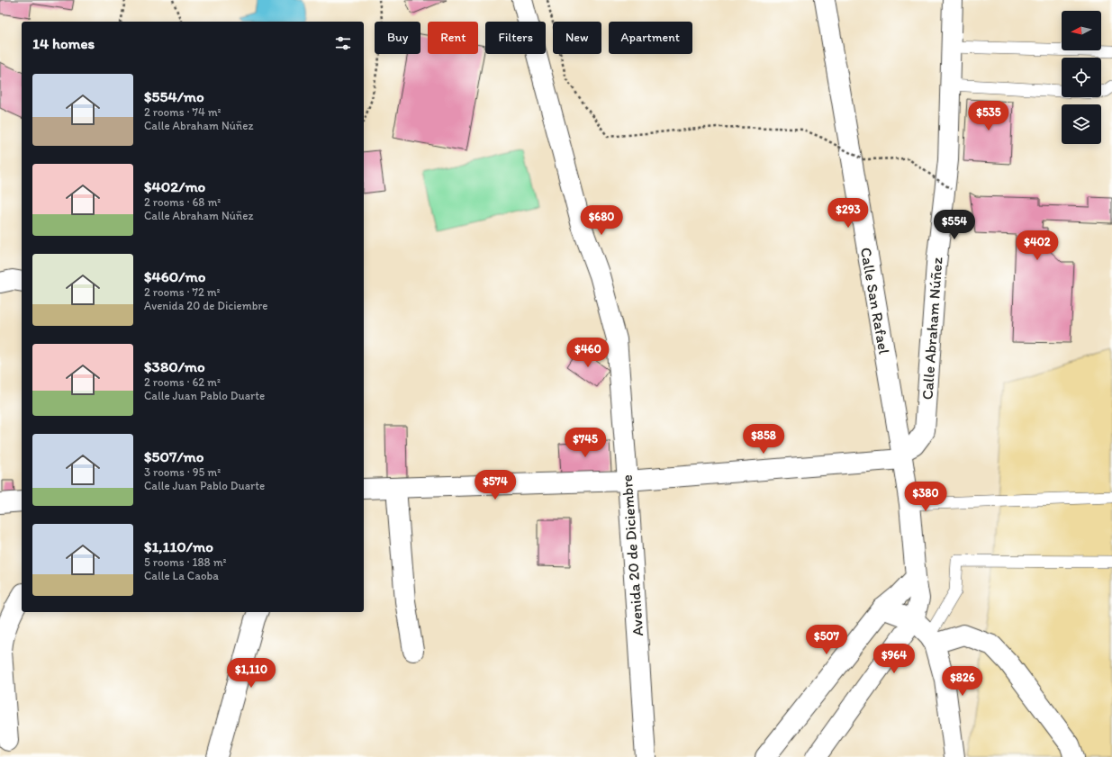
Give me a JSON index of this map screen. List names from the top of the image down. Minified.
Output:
{"streets":{"street":["Calle San Rafael","Calle Abraham Núñez","Avenida 20 de Diciembre"]},"crossings":[["Calle San Rafael","Calle Abraham Núñez"]],"north":"left","page":{"chip":["Buy","Rent","Filters","New","Apartment"],"heading":"14 homes","list":[{"name":"$554/mo","note":"2 rooms · 74 m² · Calle Abraham Núñez"},{"name":"$402/mo","note":"2 rooms · 68 m² · Calle Abraham Núñez"},{"name":"$460/mo","note":"2 rooms · 72 m² · Avenida 20 de Diciembre"},{"name":"$380/mo","note":"2 rooms · 62 m² · Calle Juan Pablo Duarte"},{"name":"$507/mo","note":"3 rooms · 95 m² · Calle Juan Pablo Duarte"},{"name":"$1,110/mo","note":"5 rooms · 188 m² · Calle La Caoba"}],"price":["$535","$293","$680","$554","$402","$460","$858","$745","$574","$380","$507","$964","$1,110","$826"]}}
